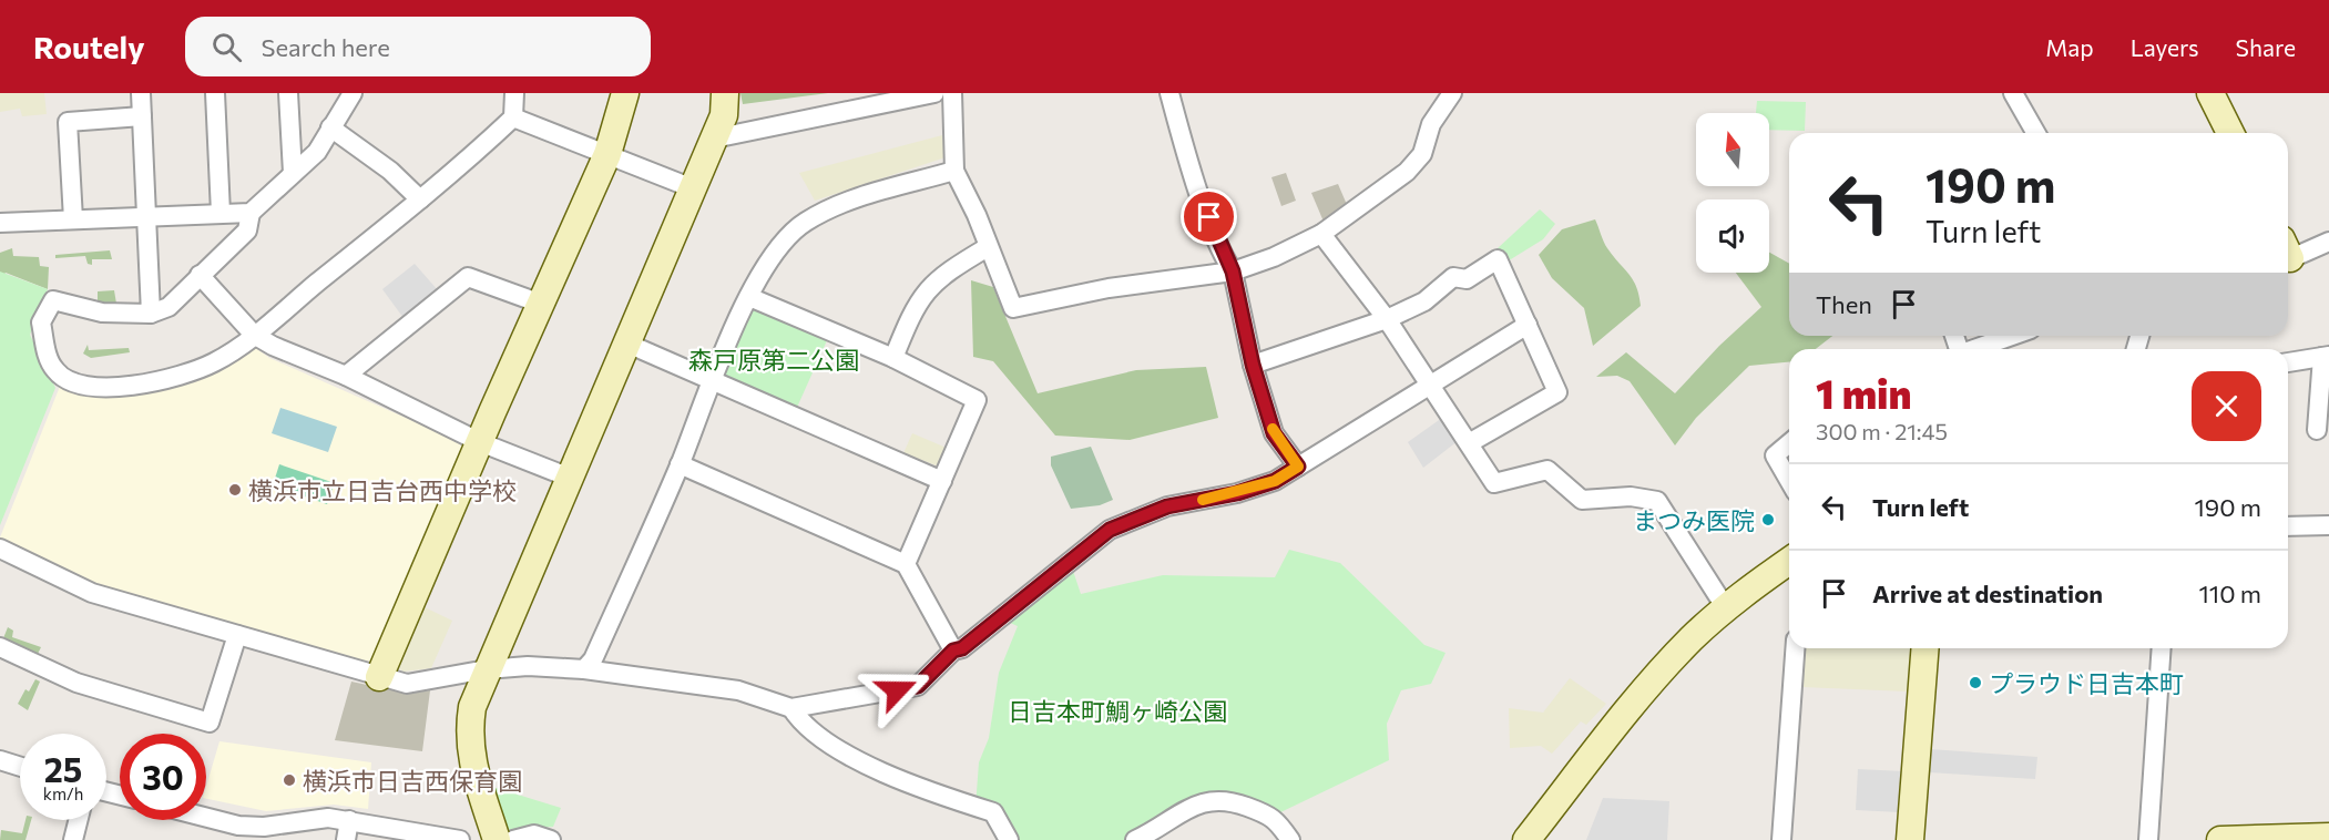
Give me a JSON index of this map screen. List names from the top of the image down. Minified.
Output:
{"parks":["森戸原第二公園","日吉本町鯛ヶ崎公園"],"places":["横浜市立日吉台西中学校","まつみ医院","プラウド日吉本町","横浜市日吉西保育園"],"north":"top","page":{"header":"Routely","search":"Search here","nav":["Map","Layers","Share"],"turn":["190 m","Turn left"],"then":"Then","heading":["1 min","300 m · 21:45"],"list":[{"name":"Turn left","value":"190 m"},{"name":"Arrive at destination","value":"110 m"}],"speed":"25 km/h","limit":"30"}}
